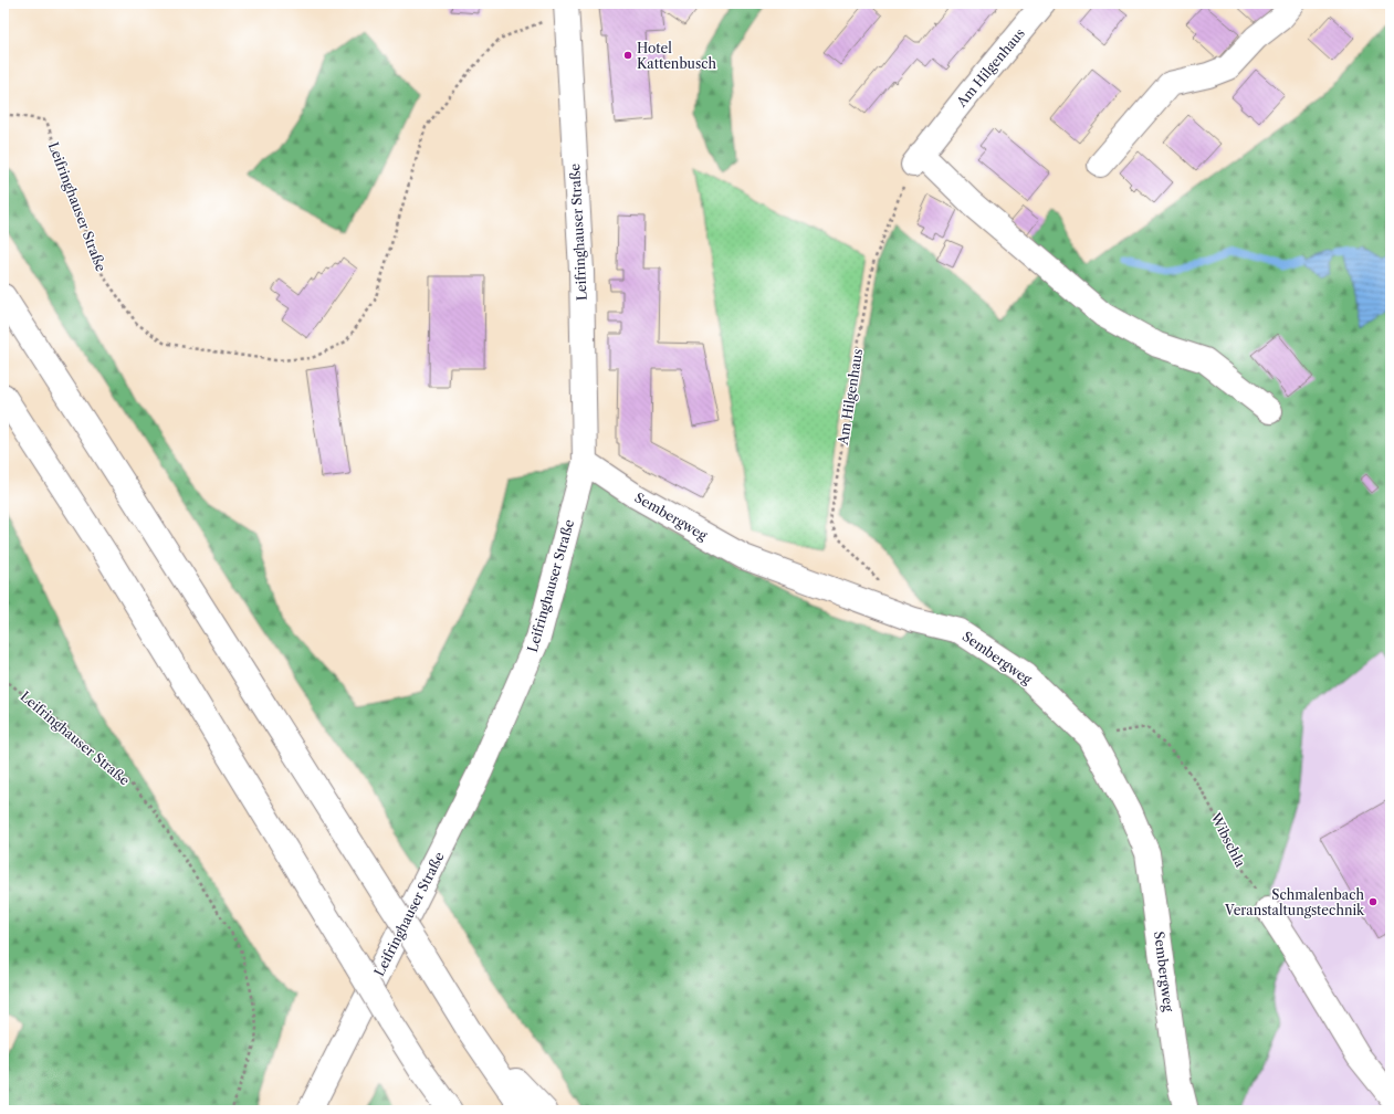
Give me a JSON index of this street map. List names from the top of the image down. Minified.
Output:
{"streets":{"main road":["Am Hilgenhaus","Leifringhauser Straße","Sembergweg"],"path":["Wibschla"]},"crossings":[["Leifringhauser Straße","Sembergweg"],["Sembergweg","Wibschla"]],"places":["Hotel Kattenbusch","Schmalenbach Veranstaltungstechnik"]}
